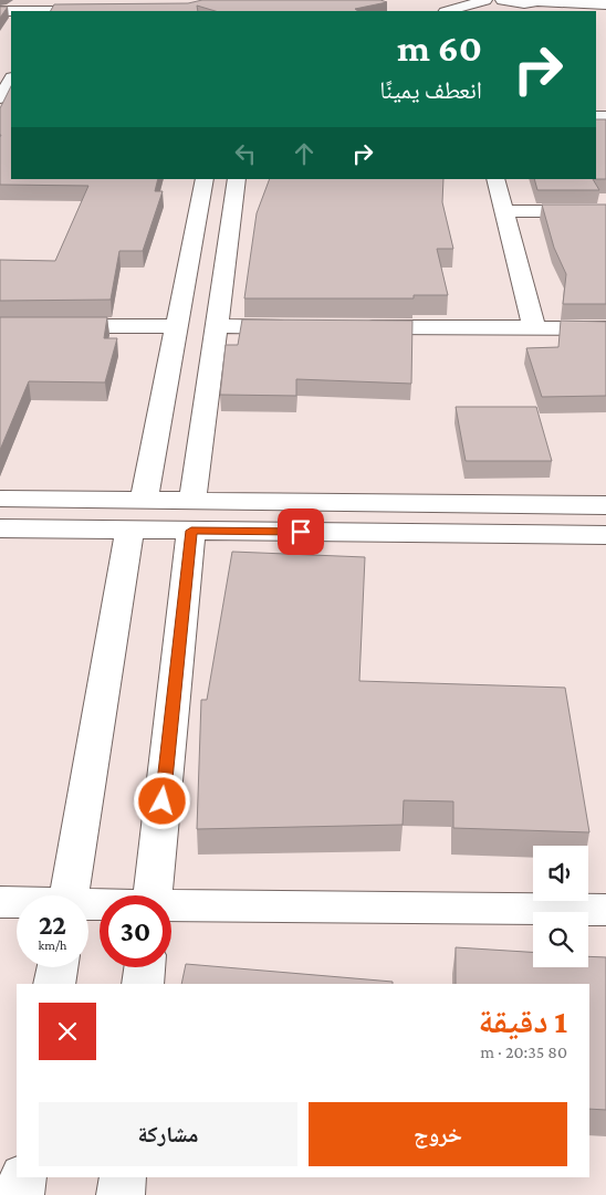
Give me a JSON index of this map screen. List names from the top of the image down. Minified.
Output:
{"page":{"turn":["60 m","انعطف يمينًا"],"speed":"22 km/h","limit":"30","heading":["1 دقيقة","80 m · 20:35"],"buttons":["خروج","مشاركة"]}}
